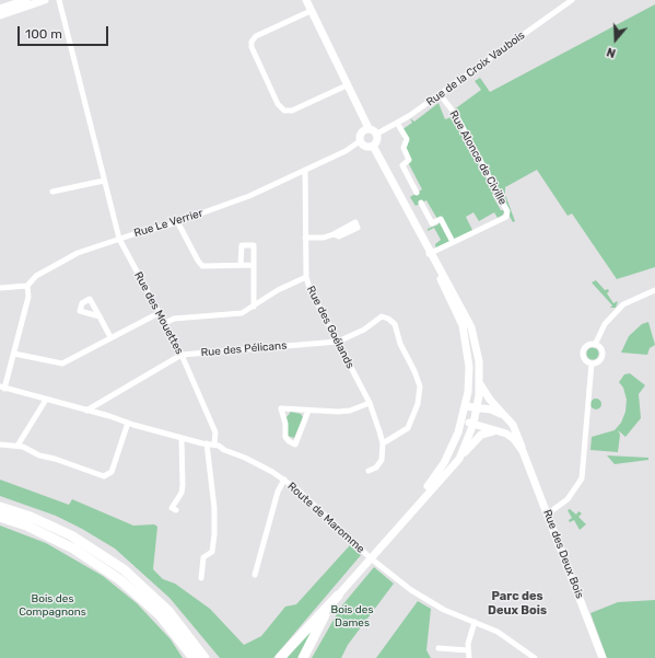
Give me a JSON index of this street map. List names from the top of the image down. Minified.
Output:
{"streets":{"street":["Rue de la Croix Vaubois","Rue Alonce de Civille","Rue Le Verrier","Rue des Mouettes","Rue des Goélands","Rue des Pélicans","Route de Maromme","Rue des Deux Bois"]},"crossings":[["Rue de la Croix Vaubois","Rue Alonce de Civille"],["Rue de la Croix Vaubois","Rue Le Verrier"],["Rue Le Verrier","Rue des Mouettes"],["Rue Le Verrier","Rue des Goélands"],["Rue des Mouettes","Rue des Pélicans"],["Rue des Mouettes","Route de Maromme"],["Rue des Goélands","Rue des Pélicans"],["Rue des Pélicans","Route de Maromme"]],"districts":["Parc des Deux Bois"],"parks":["Bois des Compagnons","Bois des Dames"],"scale_bar":"100 m","north":"bottom"}
